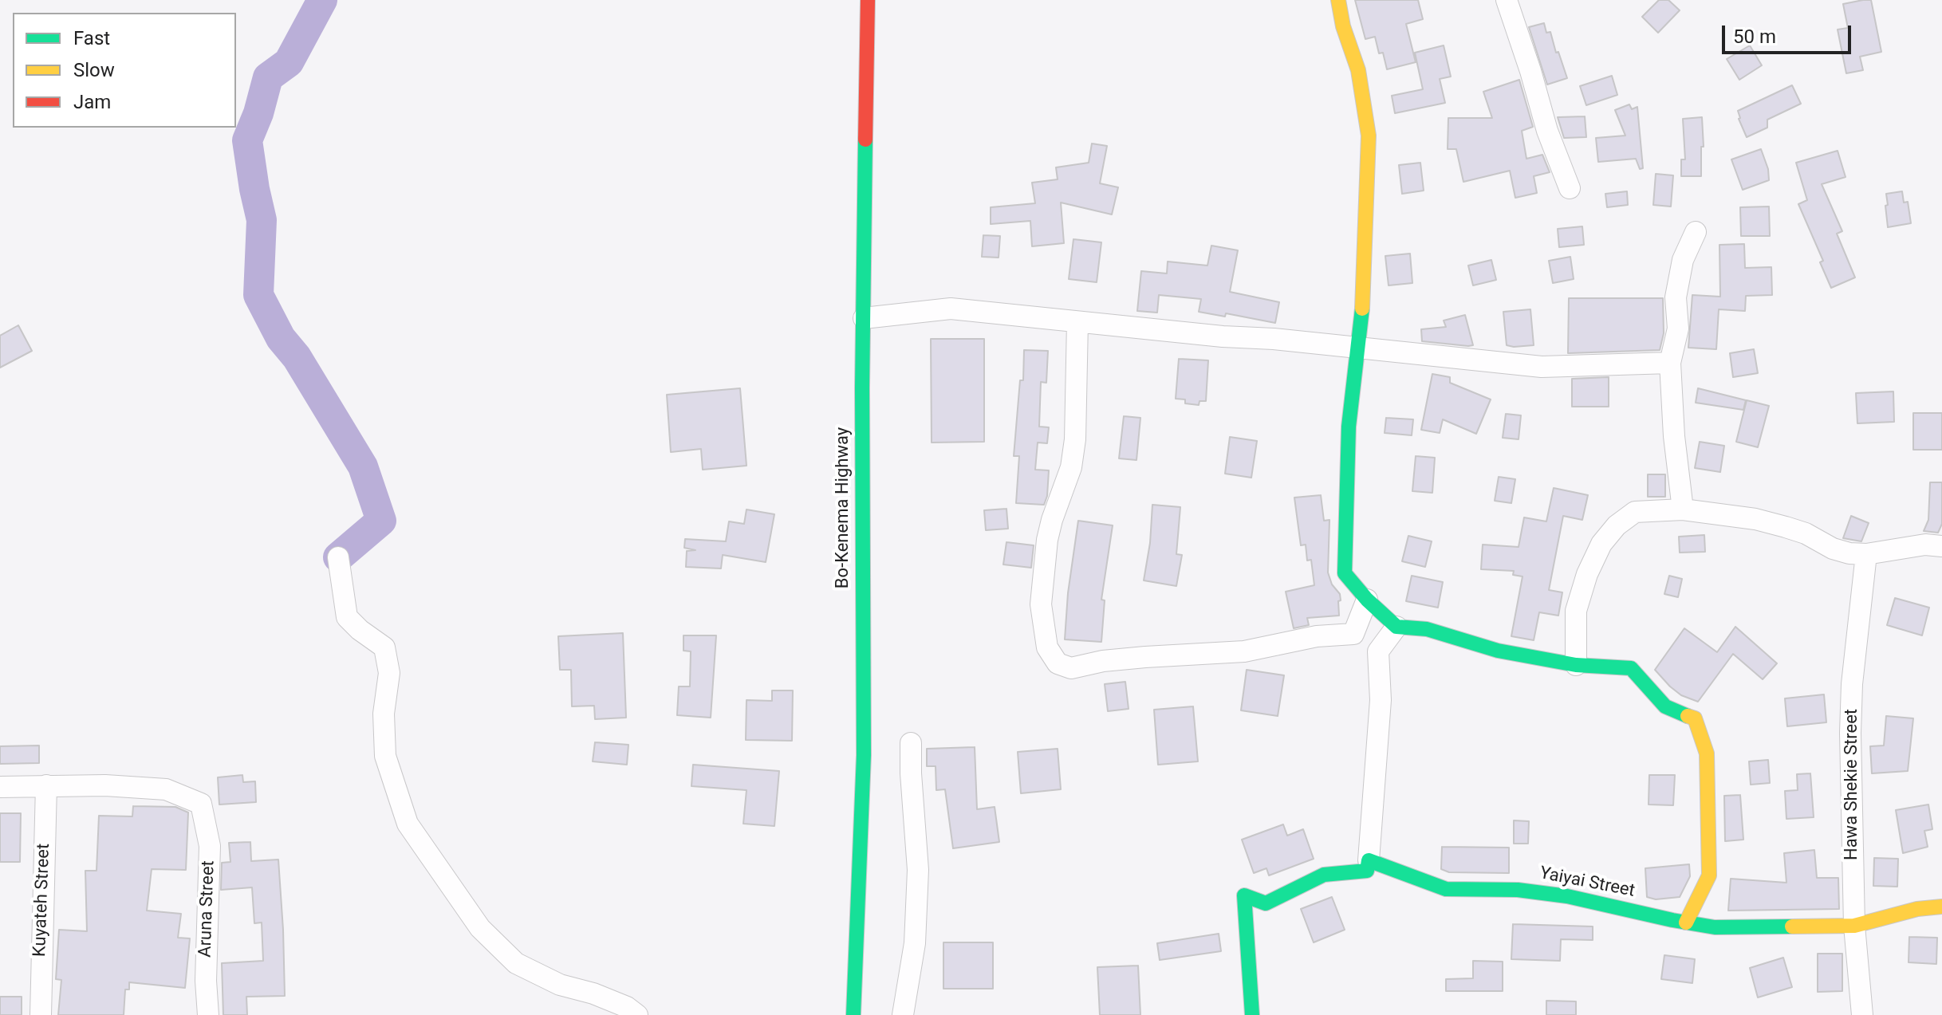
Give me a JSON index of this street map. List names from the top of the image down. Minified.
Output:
{"streets":{"main road":["Bo-Kenema Highway","Yaiyai Street"],"street":["Hawa Shekie Street","Kuyateh Street","Aruna Street"]},"crossings":[["Hawa Shekie Street","Yaiyai Street"],["Kuyateh Street","Aruna Street"]],"legend":["Fast","Slow","Jam"],"scale_bar":"50 m"}
